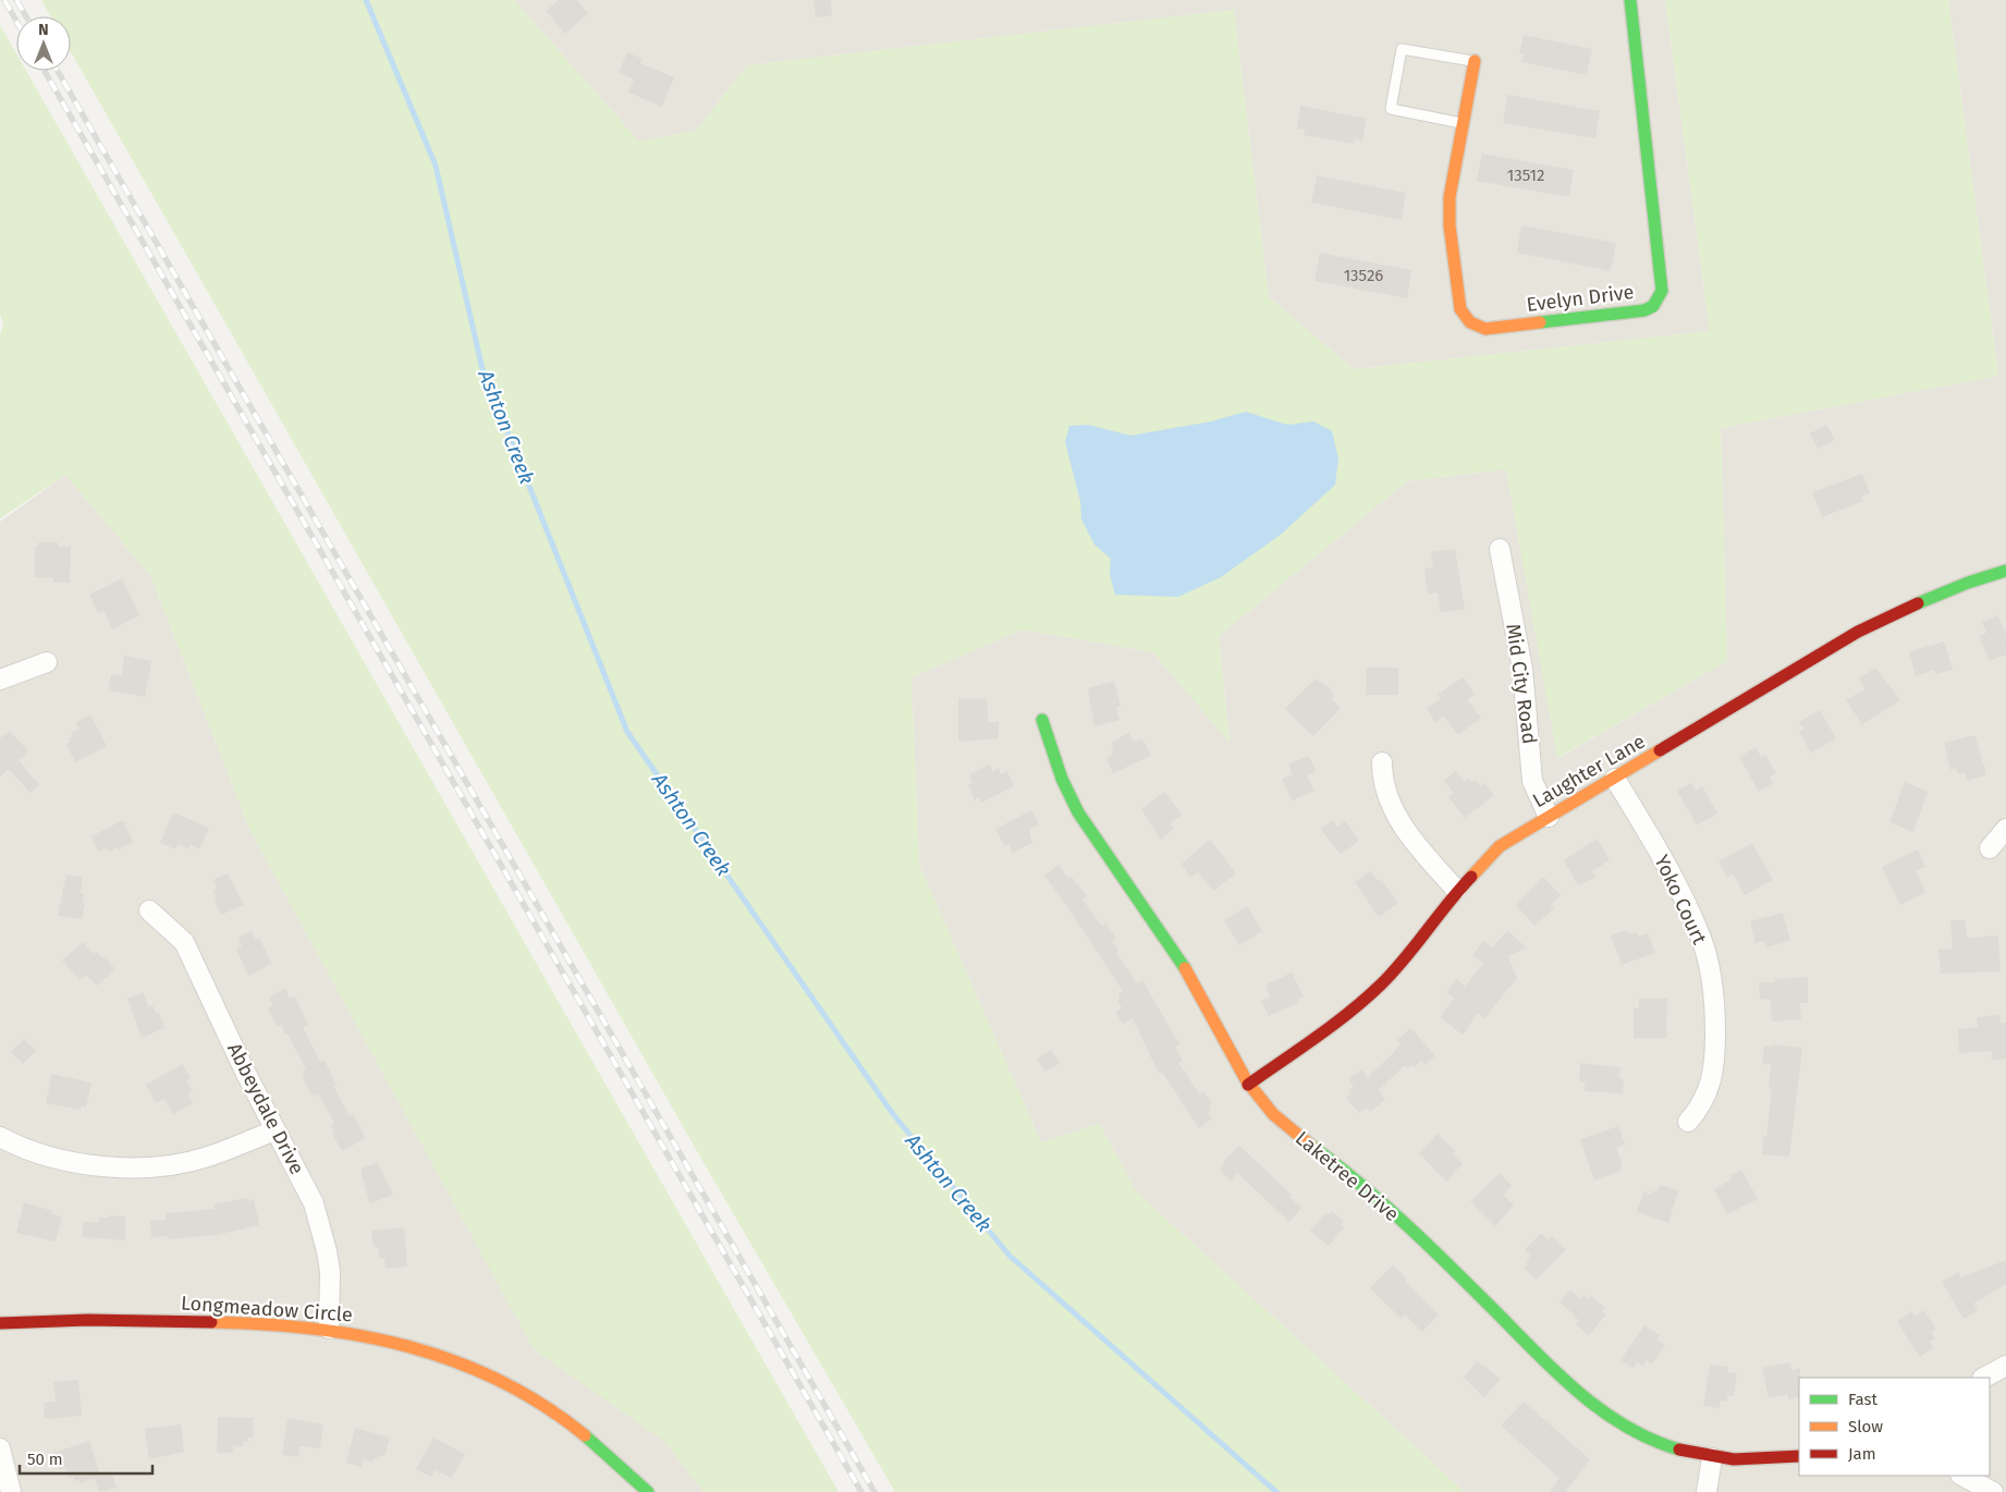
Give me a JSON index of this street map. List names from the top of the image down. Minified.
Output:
{"streets":{"street":["Evelyn Drive","Mid City Road","Laughter Lane","Yoko Court","Abbeydale Drive","Laketree Drive","Longmeadow Circle"]},"crossings":[["Mid City Road","Laughter Lane"],["Laughter Lane","Yoko Court"],["Laughter Lane","Laketree Drive"],["Abbeydale Drive","Longmeadow Circle"]],"water":["Ashton Creek"],"house_numbers":["13512","13526"],"legend":["Fast","Slow","Jam"],"scale_bar":"50 m","north":"top"}
